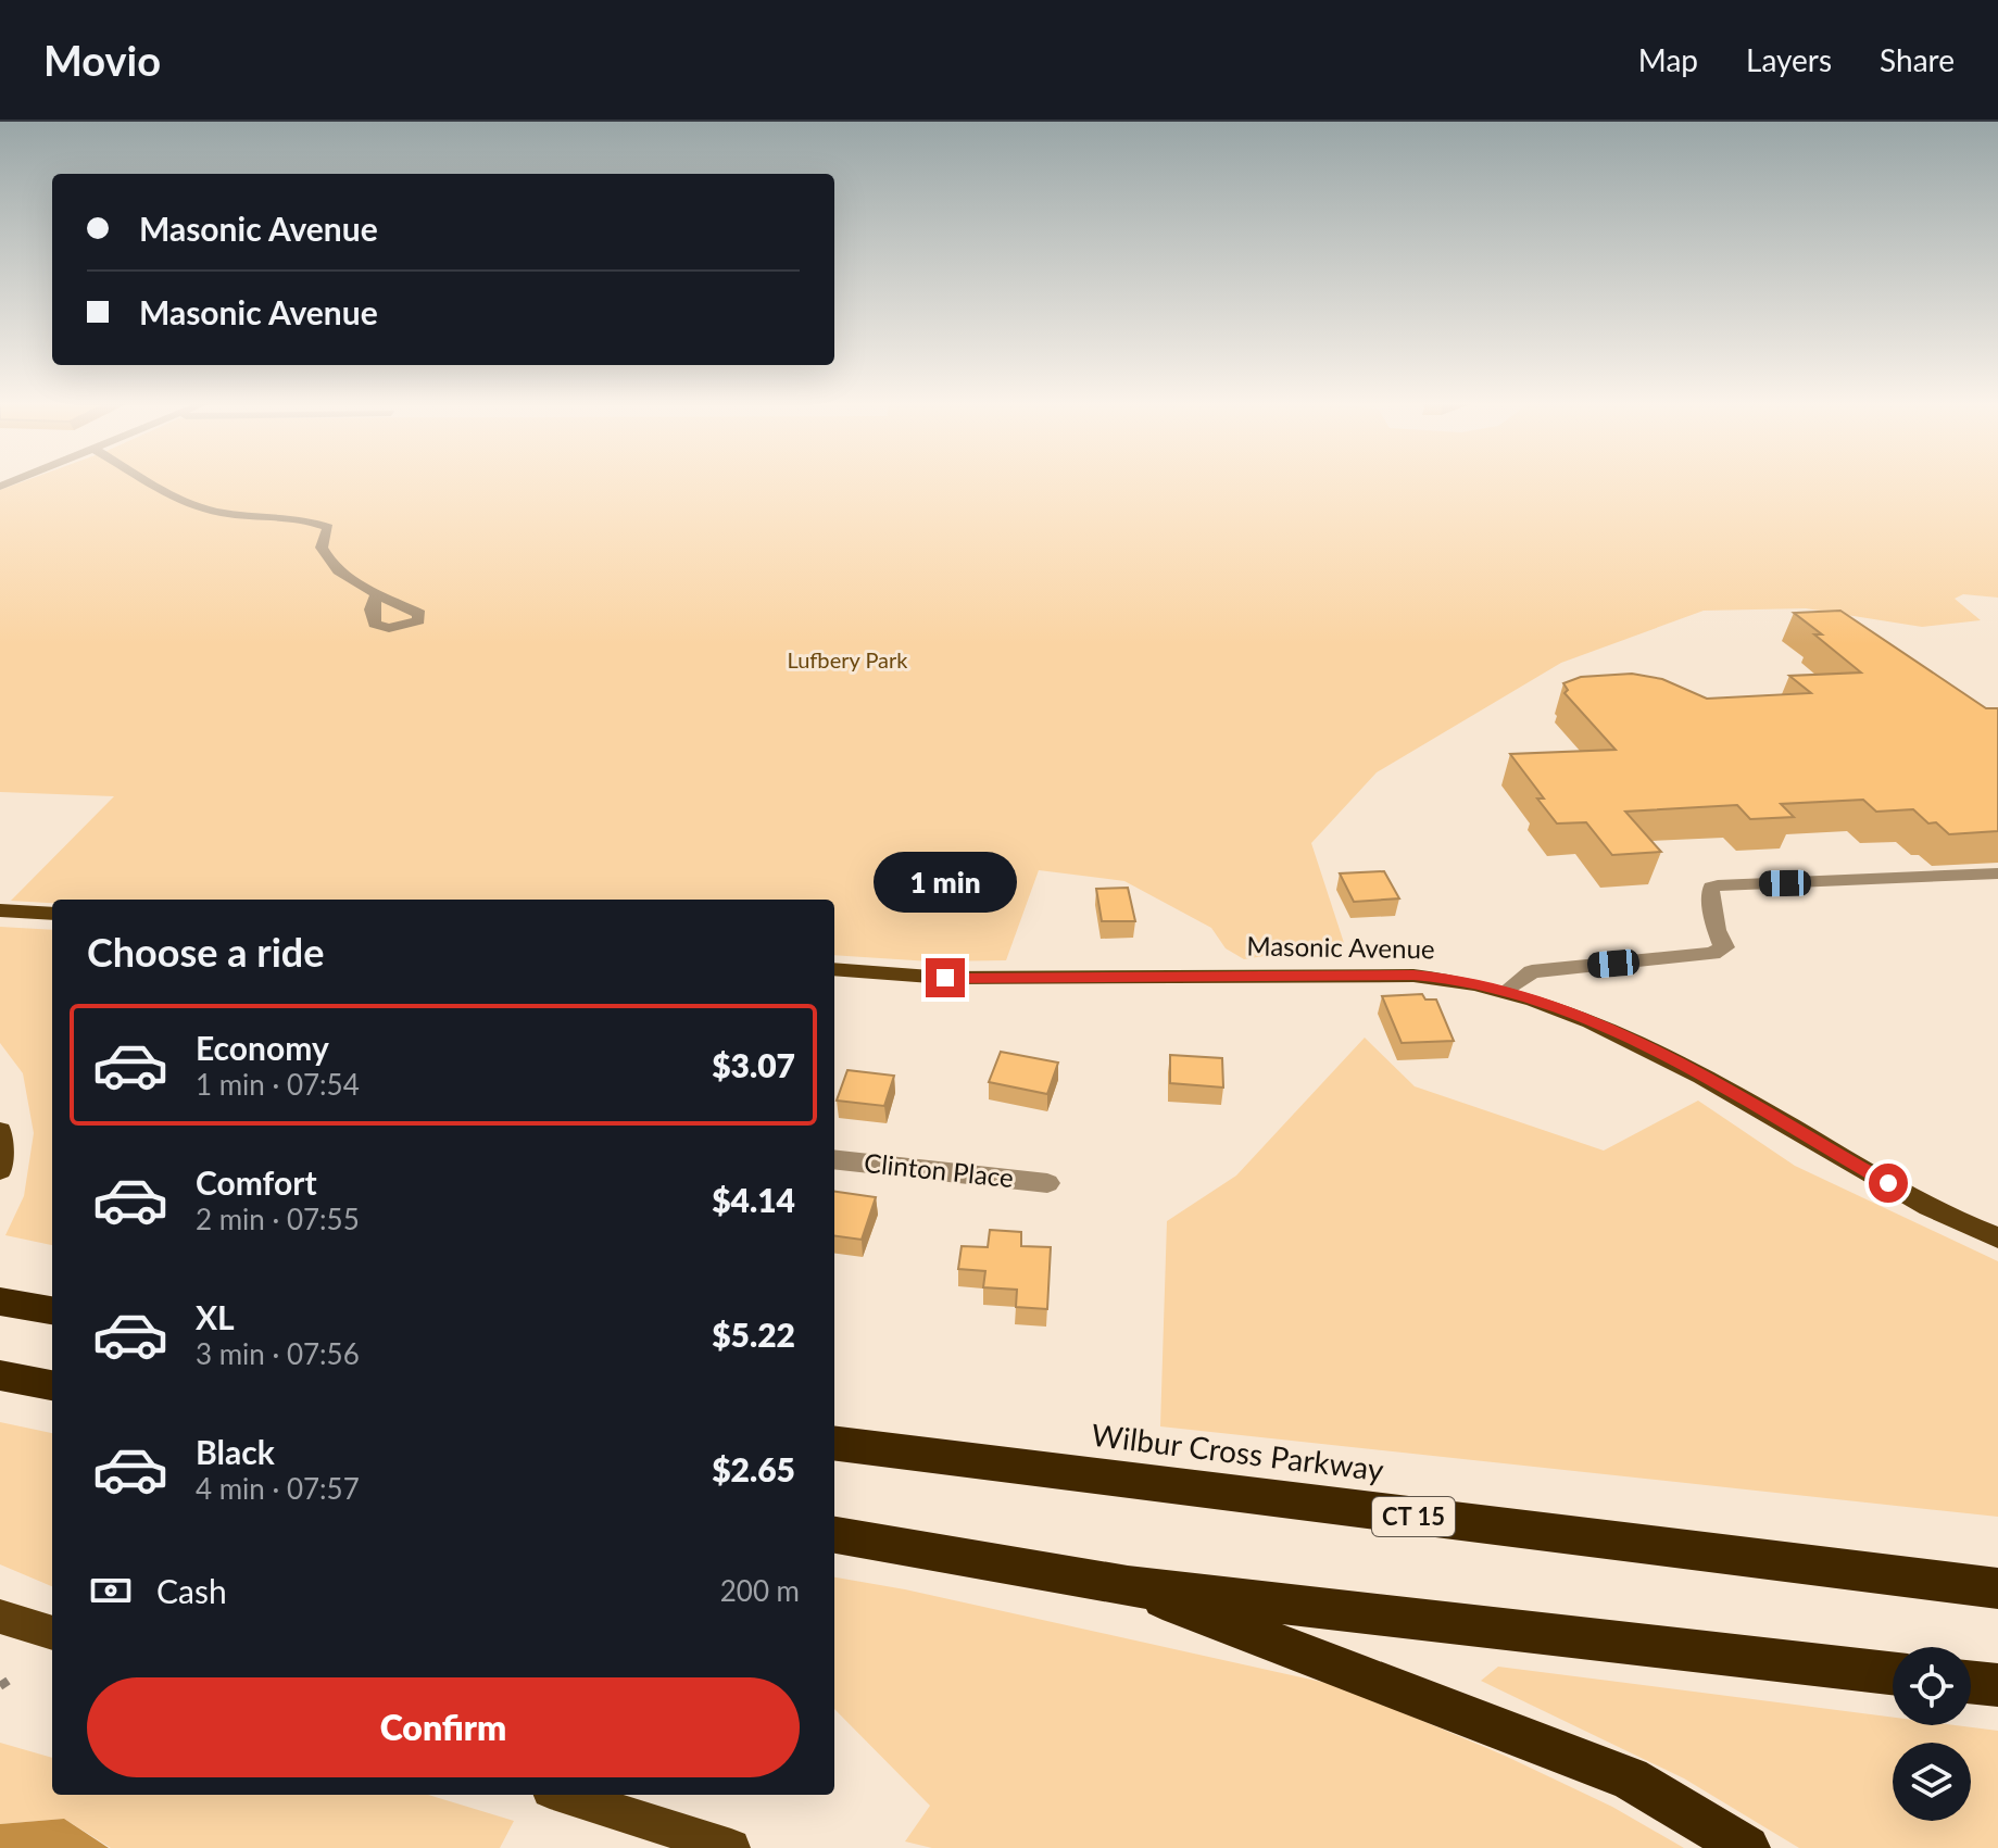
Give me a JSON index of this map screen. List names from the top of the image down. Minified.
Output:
{"streets":{"highway":["Wilbur Cross Parkway","CT 15"],"main road":["Masonic Avenue"],"street":["Clinton Place"]},"parks":["Lufbery Park"],"page":{"header":"Movio","nav":["Map","Layers","Share"],"banner":["Masonic Avenue","Masonic Avenue"],"bubble":"1 min","heading":"Choose a ride","list":[{"name":"Economy","note":"1 min · 07:54","value":"$3.07"},{"name":"Comfort","note":"2 min · 07:55","value":"$4.14"},{"name":"XL","note":"3 min · 07:56","value":"$5.22"},{"name":"Black","note":"4 min · 07:57","value":"$2.65"}],"pay":["Cash","200 m"],"buttons":"Confirm"}}
